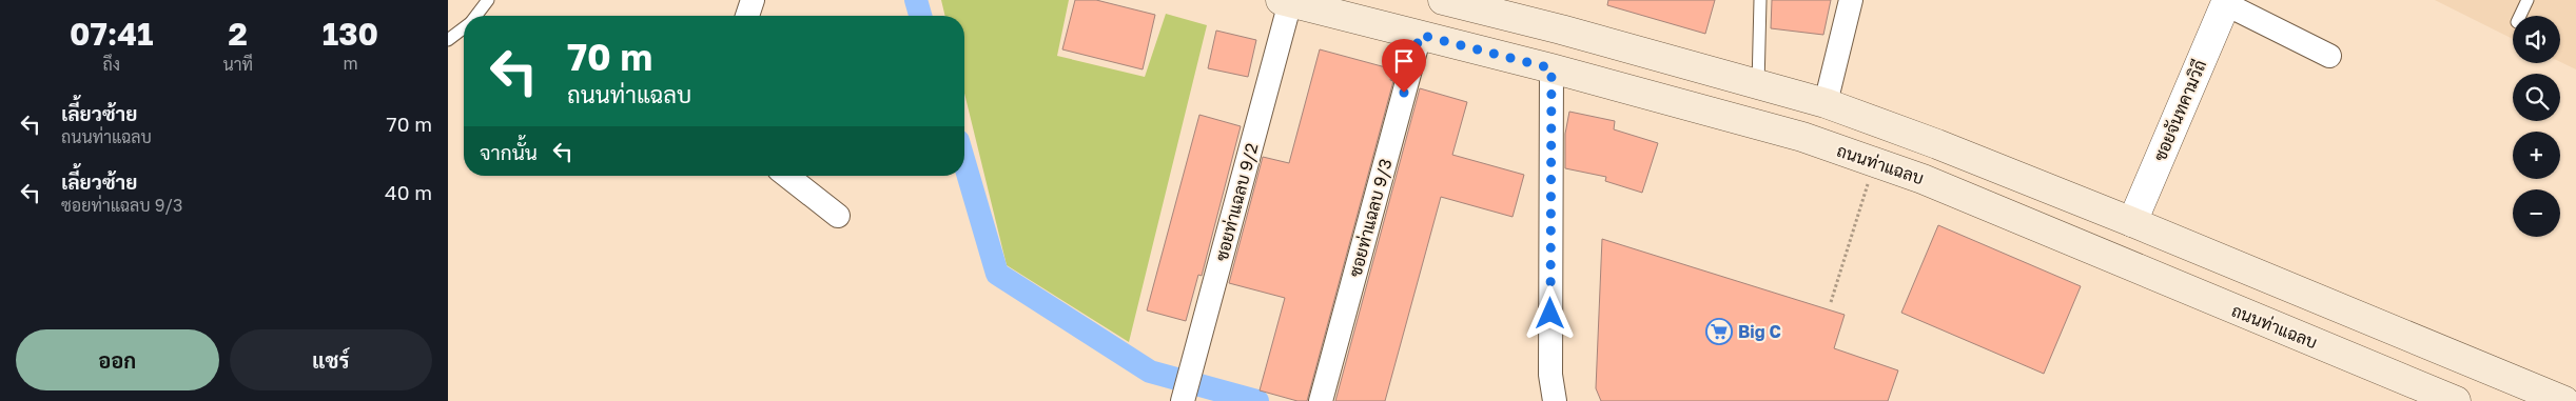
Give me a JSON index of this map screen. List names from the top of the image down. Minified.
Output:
{"streets":{"main road":["ถนนท่าแฉลบ"],"street":["ซอยจันทคามวิถี","ซอยท่าแฉลบ 9/2","ซอยท่าแฉลบ 9/3"]},"crossings":[["ถนนท่าแฉลบ","ซอยท่าแฉลบ 9/2"],["ถนนท่าแฉลบ","ซอยท่าแฉลบ 9/3"]],"places":{"supermarket":["Big C"]},"page":{"eta":["07:41","ถึง","2","นาที","130","m"],"map_buttons":["+","−"],"turn":["70 m","ถนนท่าแฉลบ"],"list":[{"name":"เลี้ยวซ้าย","note":"ถนนท่าแฉลบ","value":"70 m"},{"name":"เลี้ยวซ้าย","note":"ซอยท่าแฉลบ 9/3","value":"40 m"}],"then":"จากนั้น","buttons":["ออก","แชร์"]}}
